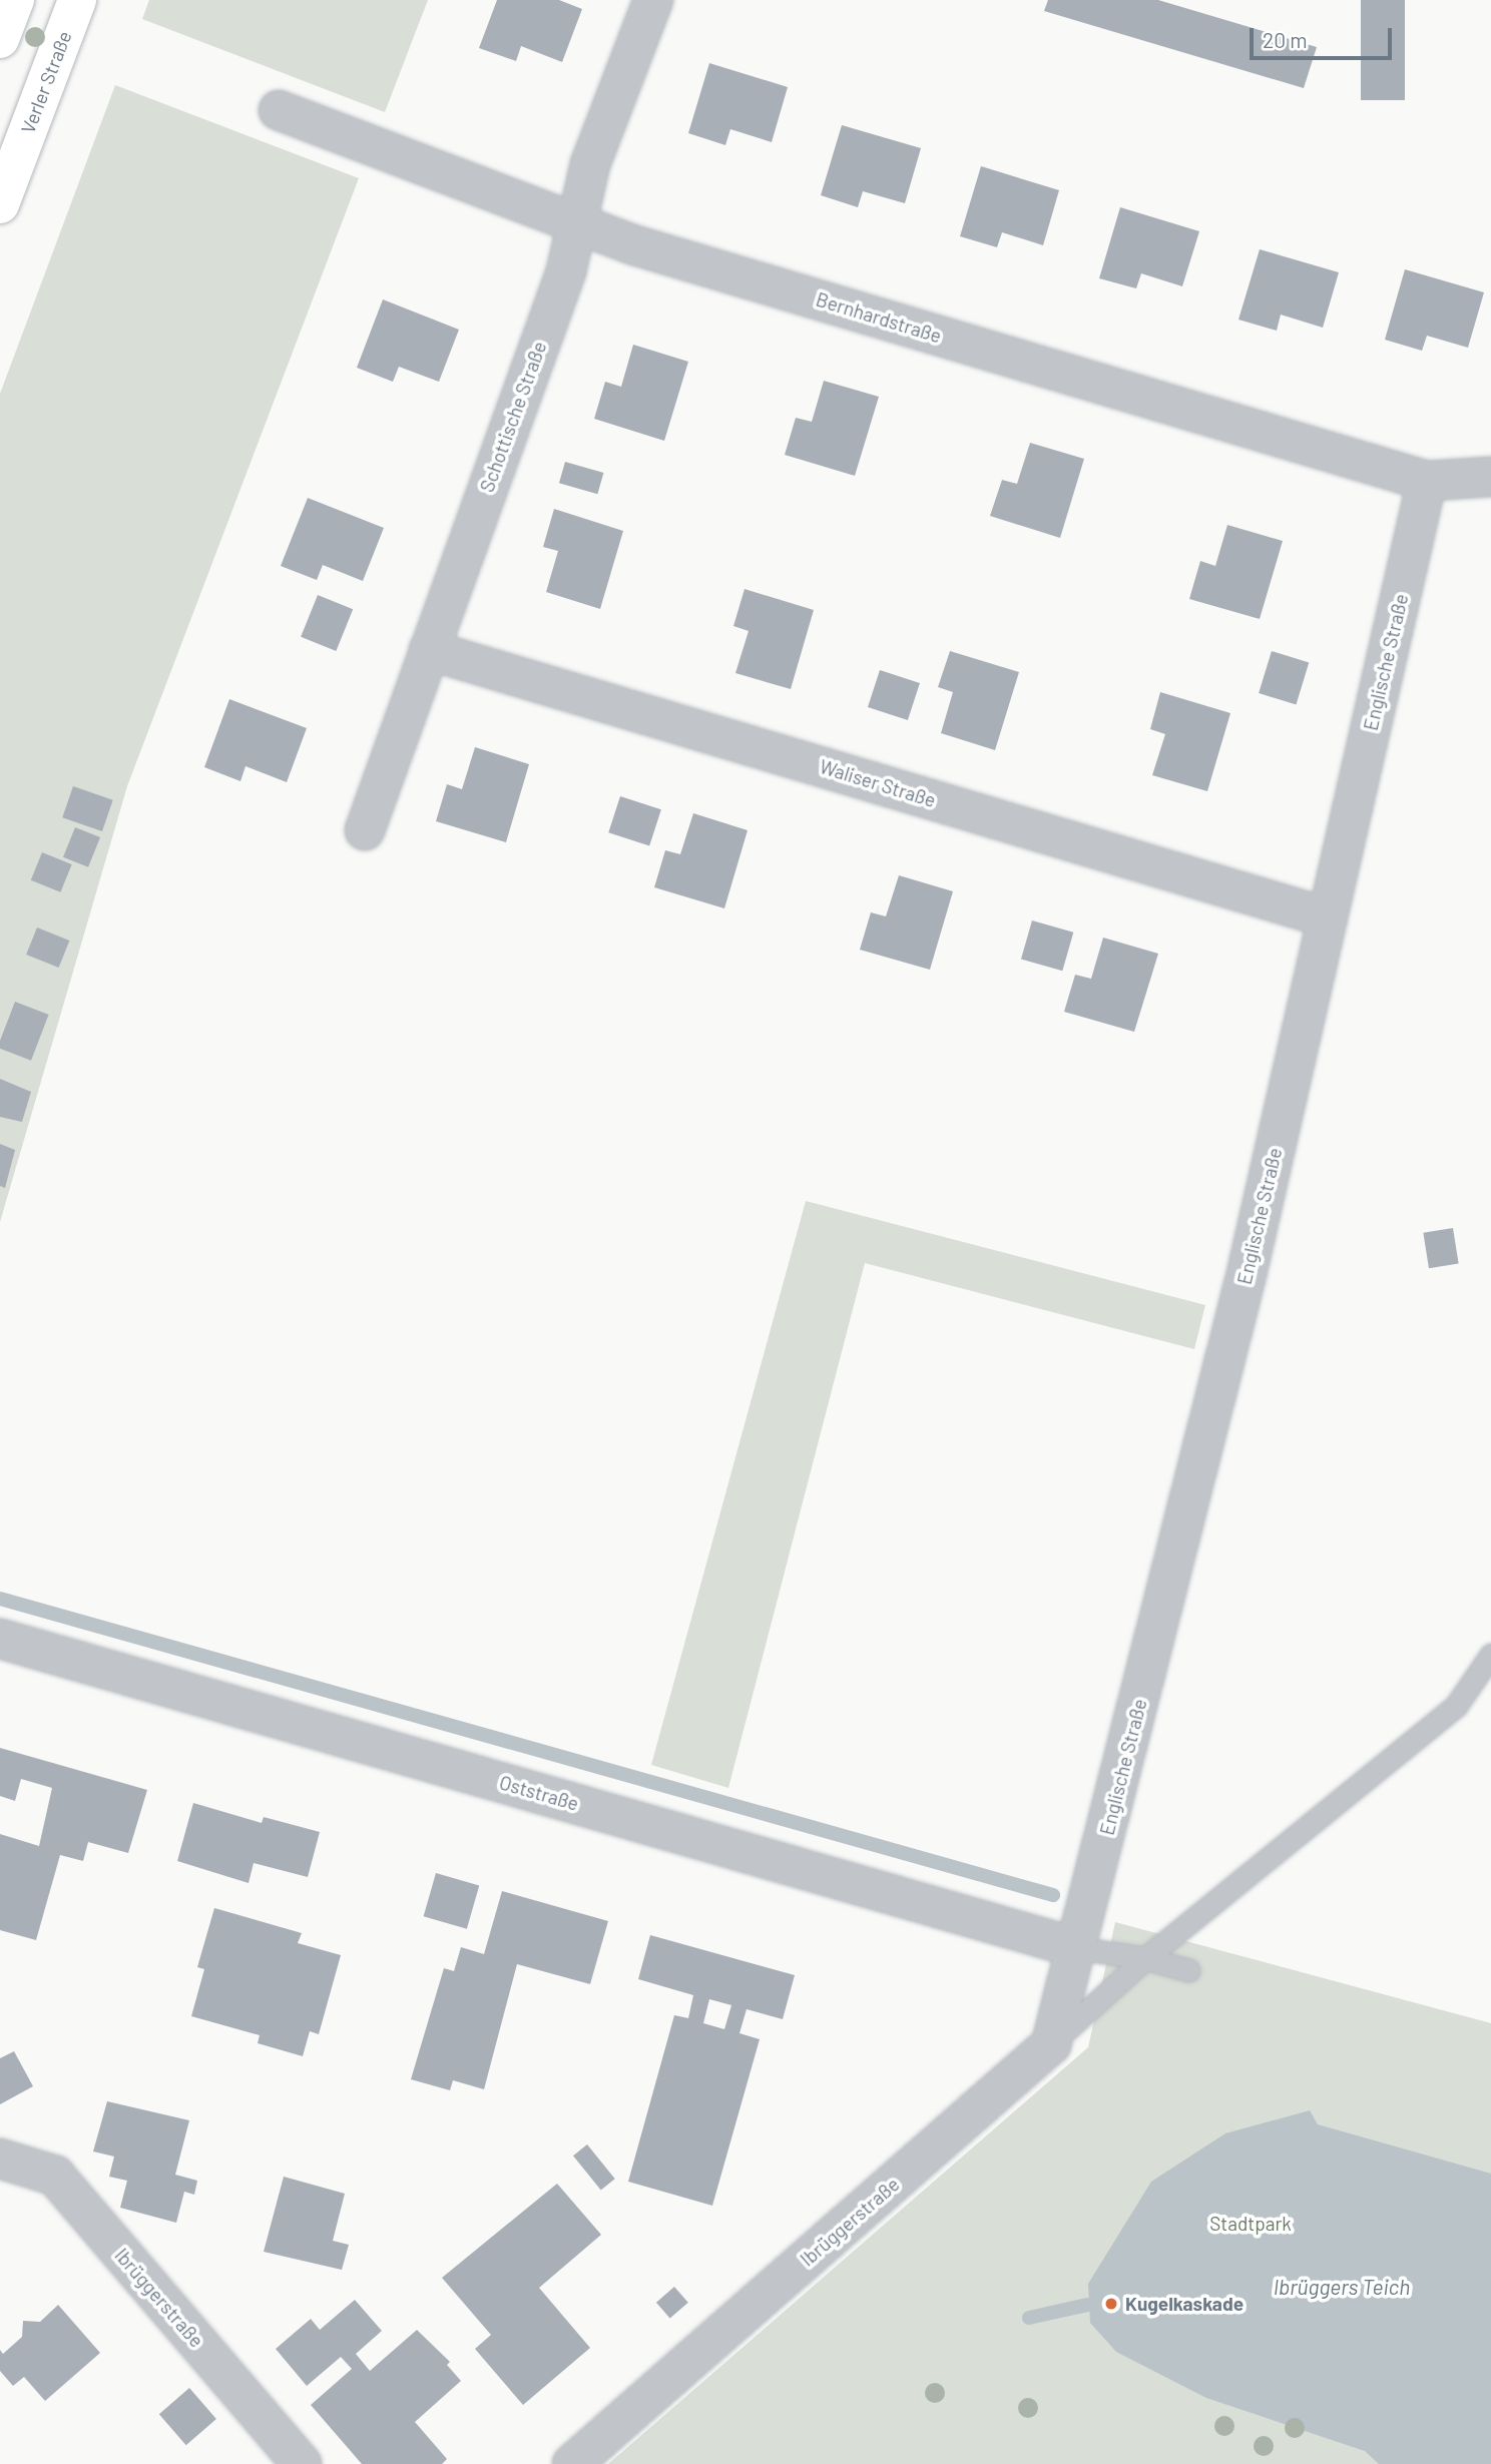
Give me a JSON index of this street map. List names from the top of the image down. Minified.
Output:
{"streets":{"main road":["Verler Straße"],"street":["Bernhardstraße","Schottische Straße","Englische Straße","Waliser Straße","Oststraße","Ibrüggerstraße"]},"crossings":[["Bernhardstraße","Schottische Straße"],["Bernhardstraße","Englische Straße"],["Schottische Straße","Waliser Straße"],["Englische Straße","Waliser Straße"],["Englische Straße","Oststraße"]],"water":["Ibrüggers Teich"],"parks":["Stadtpark"],"places":["Kugelkaskade"],"scale_bar":"20 m"}
